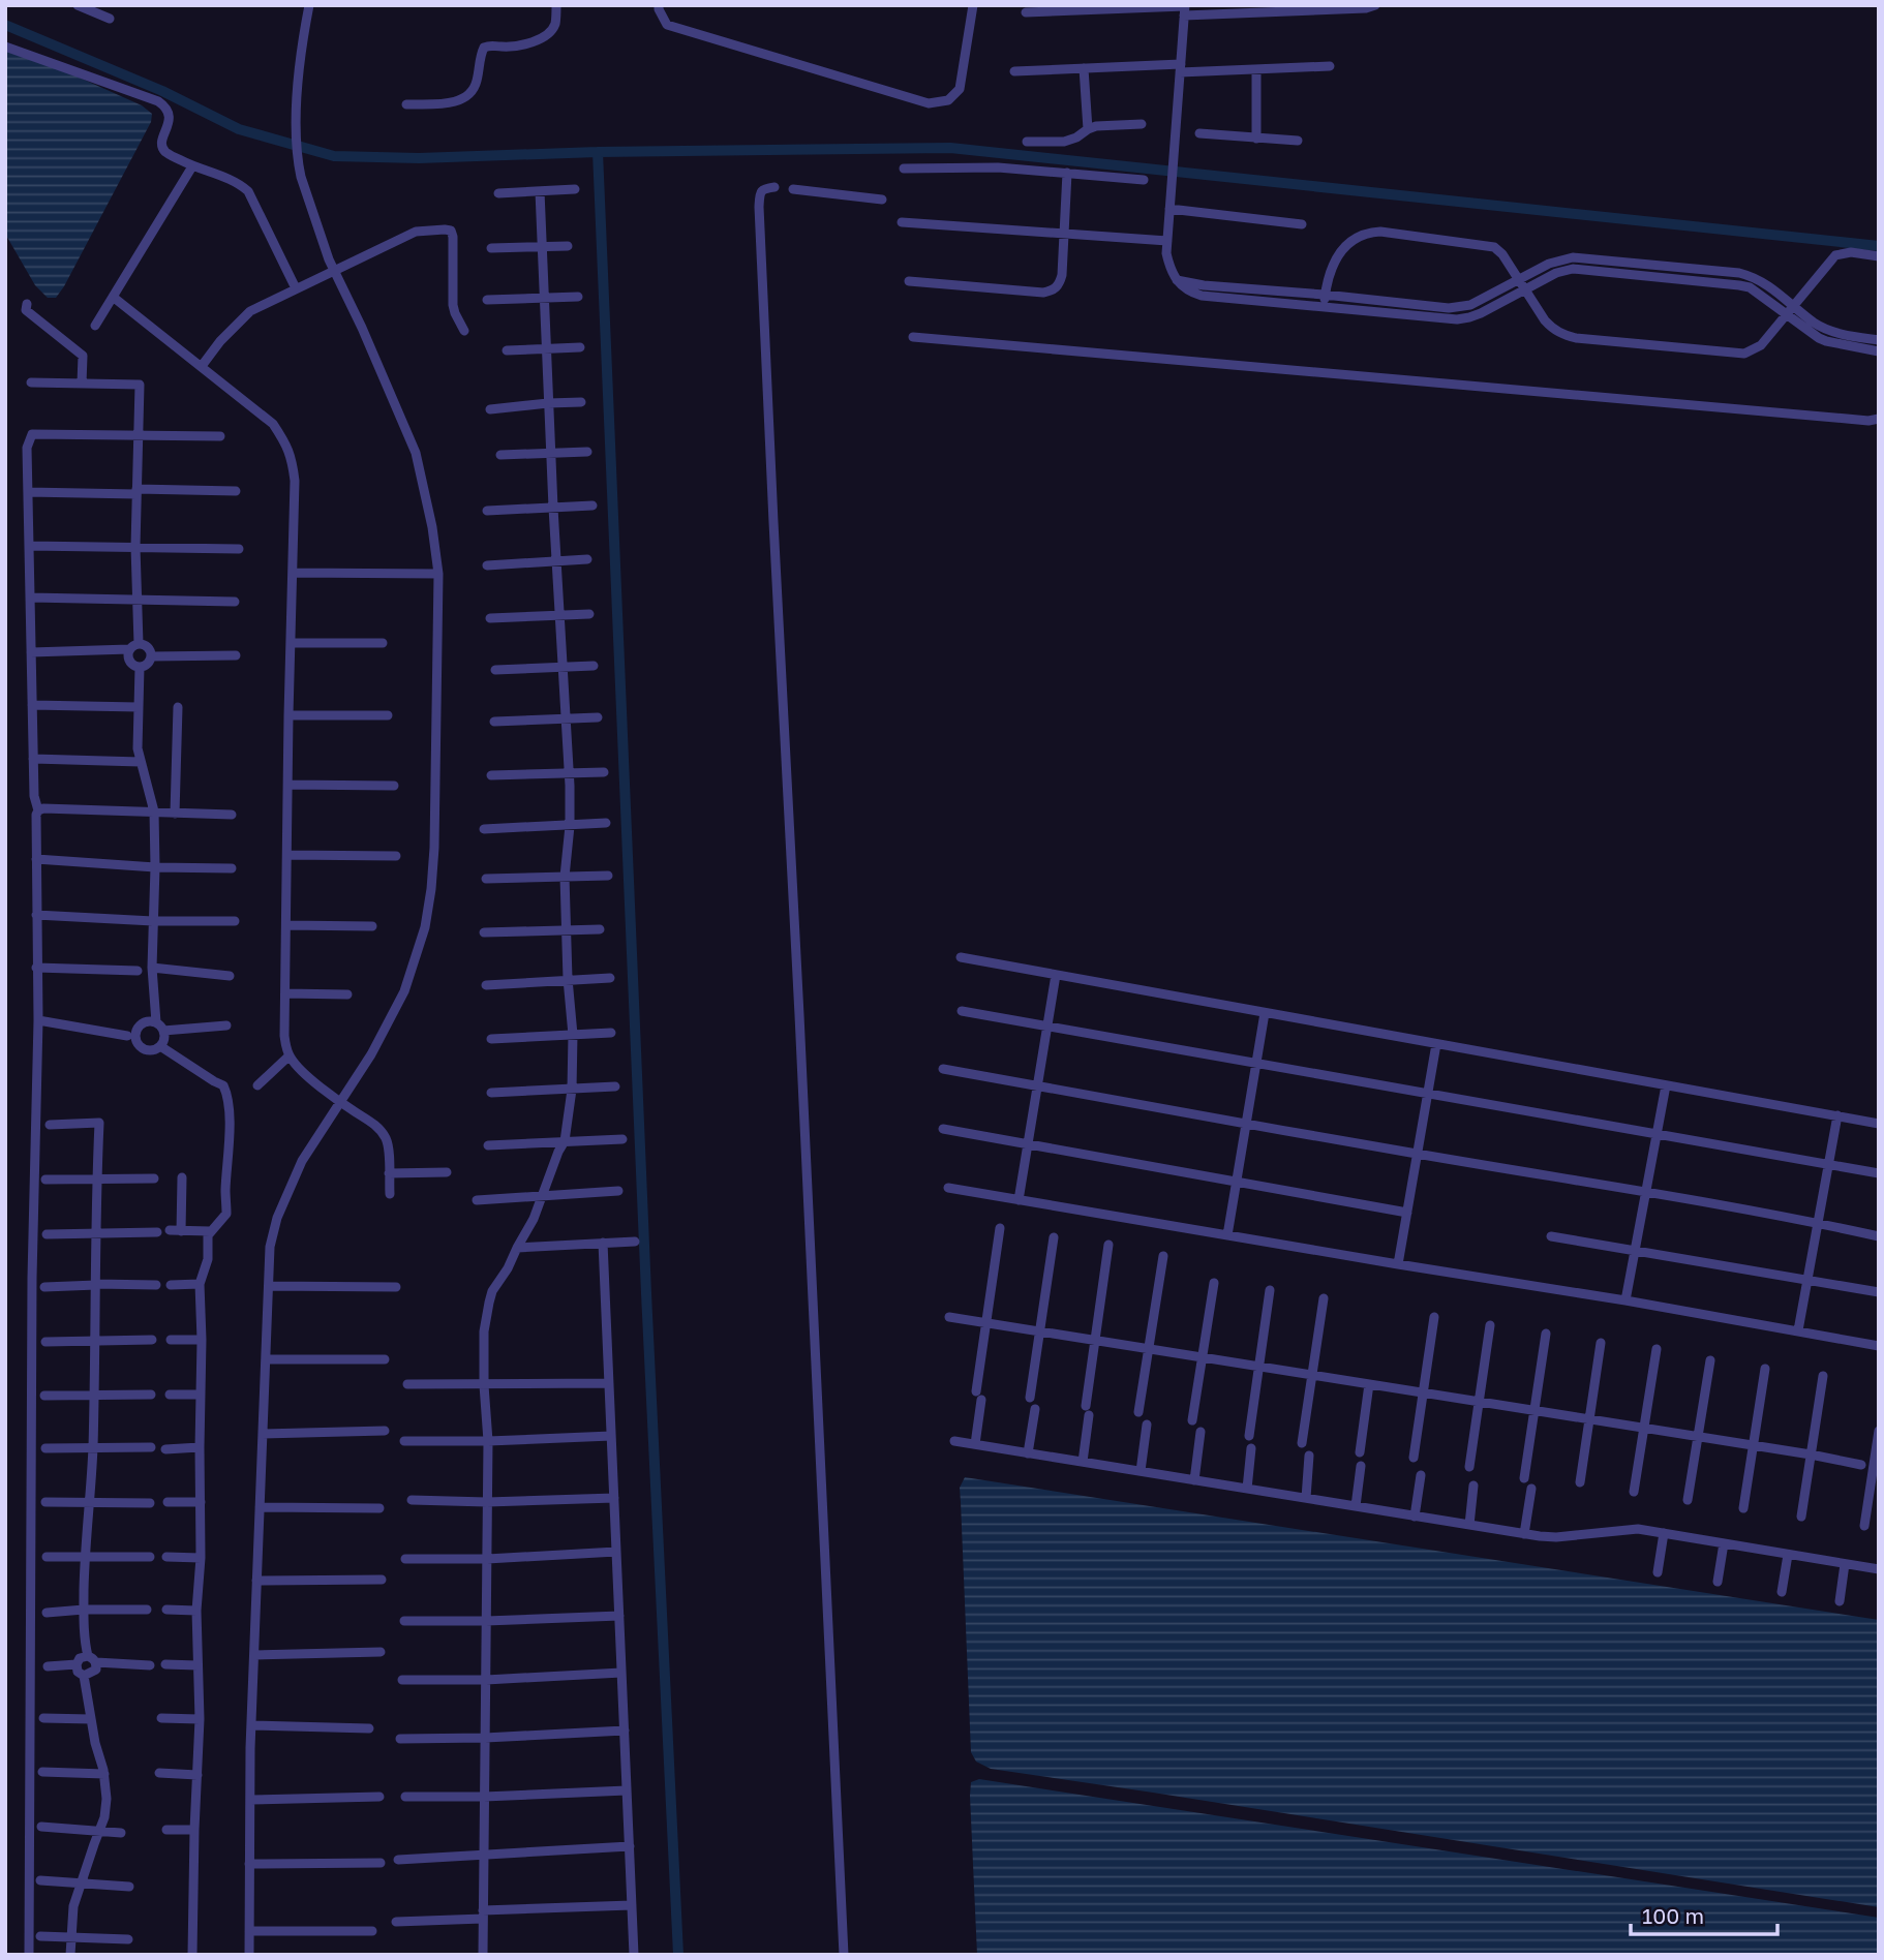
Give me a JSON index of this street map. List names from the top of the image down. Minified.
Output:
{"scale_bar":"100 m"}
